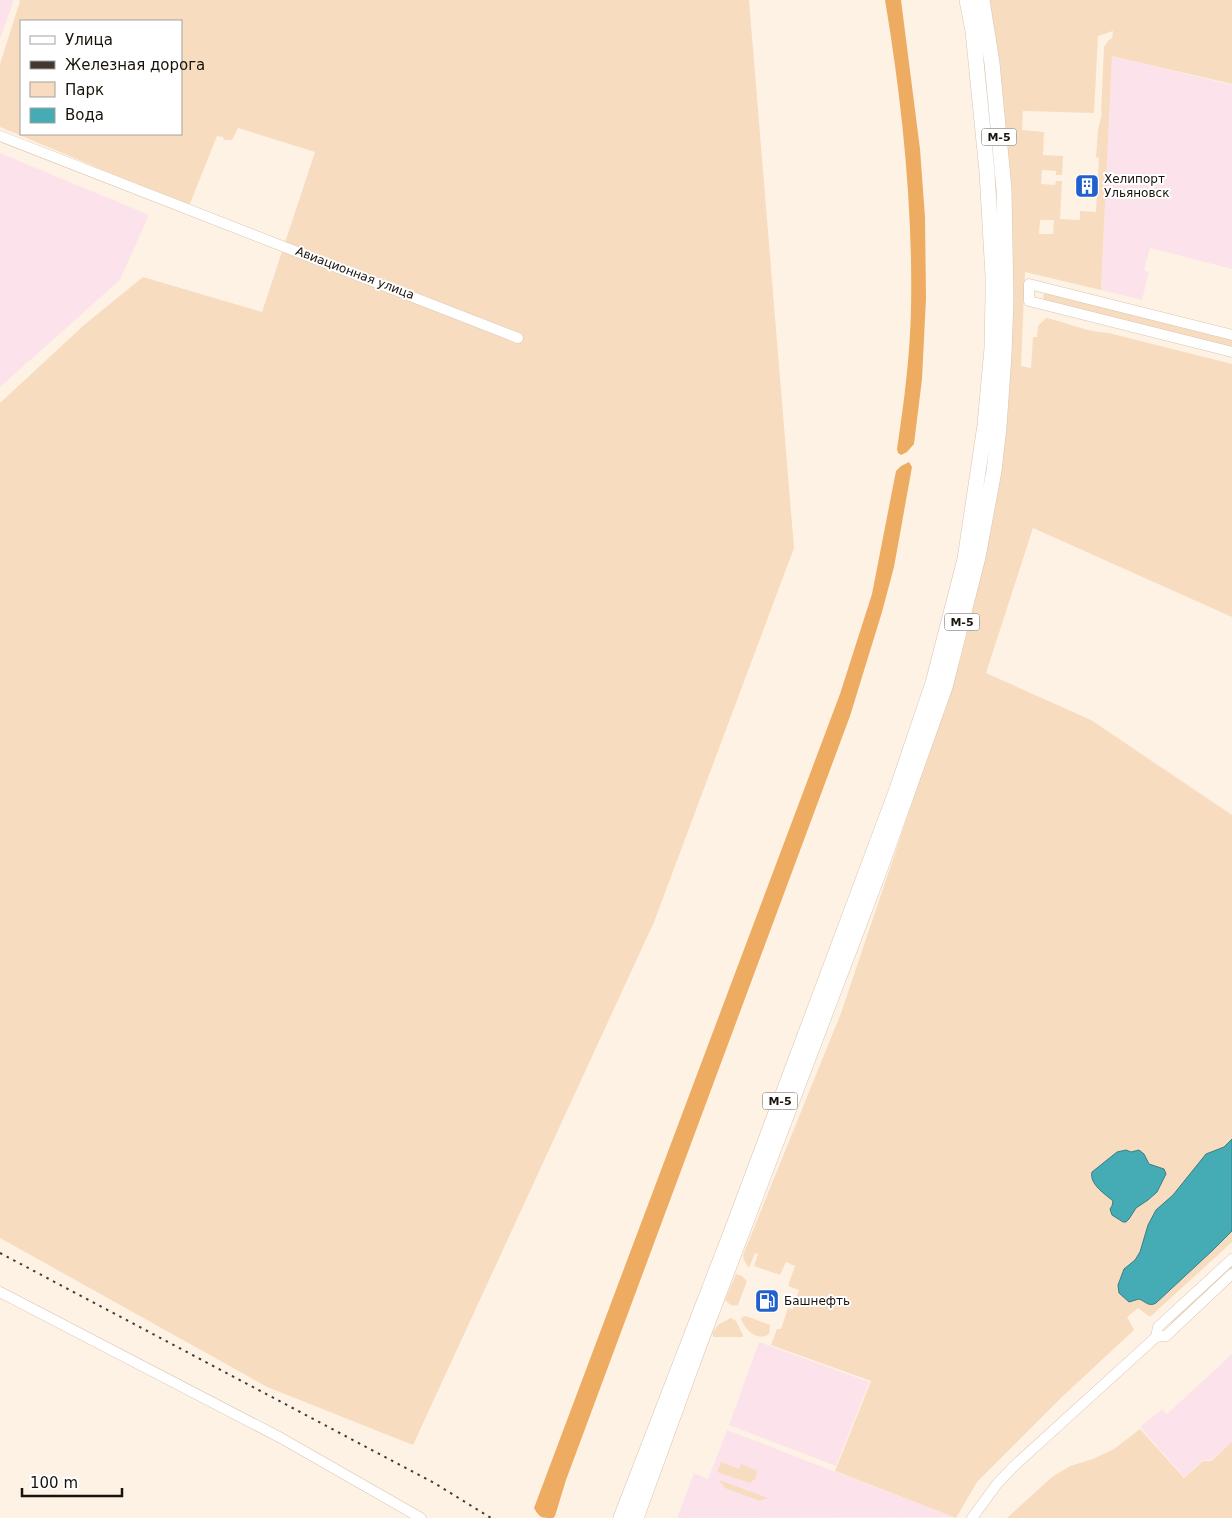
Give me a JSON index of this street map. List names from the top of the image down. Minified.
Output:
{"streets":{"highway":["М-5"],"street":["Авиационная улица"]},"places":{"building":["Хелипорт Ульяновск"],"fuel station":["Башнефть"]},"legend":["Улица","Железная дорога","Парк","Вода"],"scale_bar":"100 m"}
